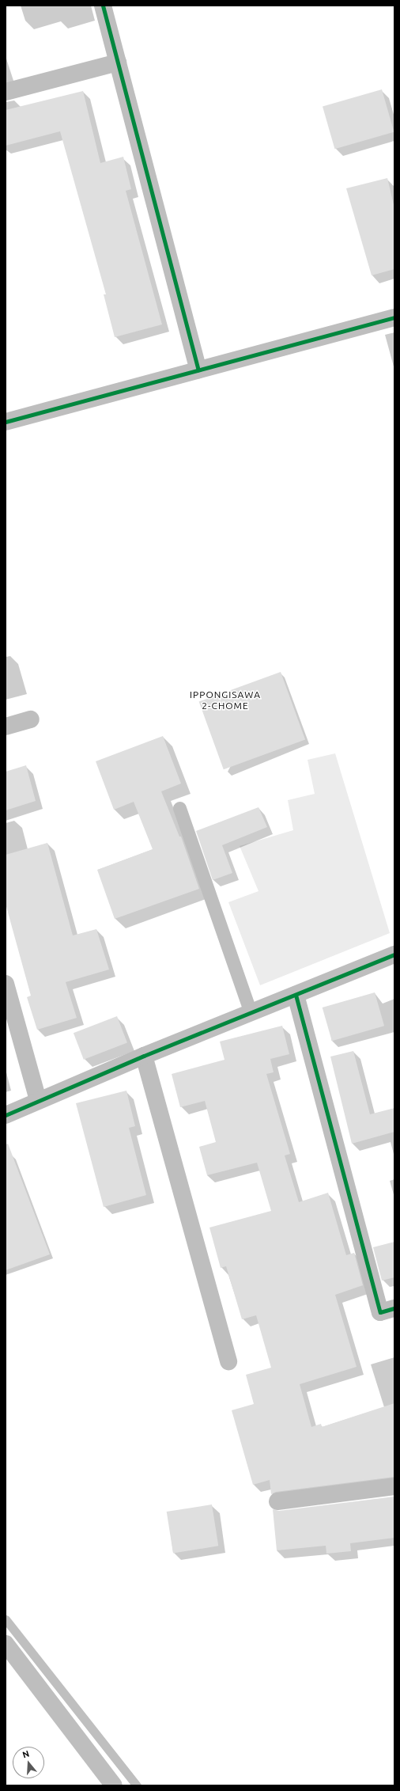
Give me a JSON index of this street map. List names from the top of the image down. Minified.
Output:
{"districts":["IPPONGISAWA 2-CHOME"],"north":"top"}
